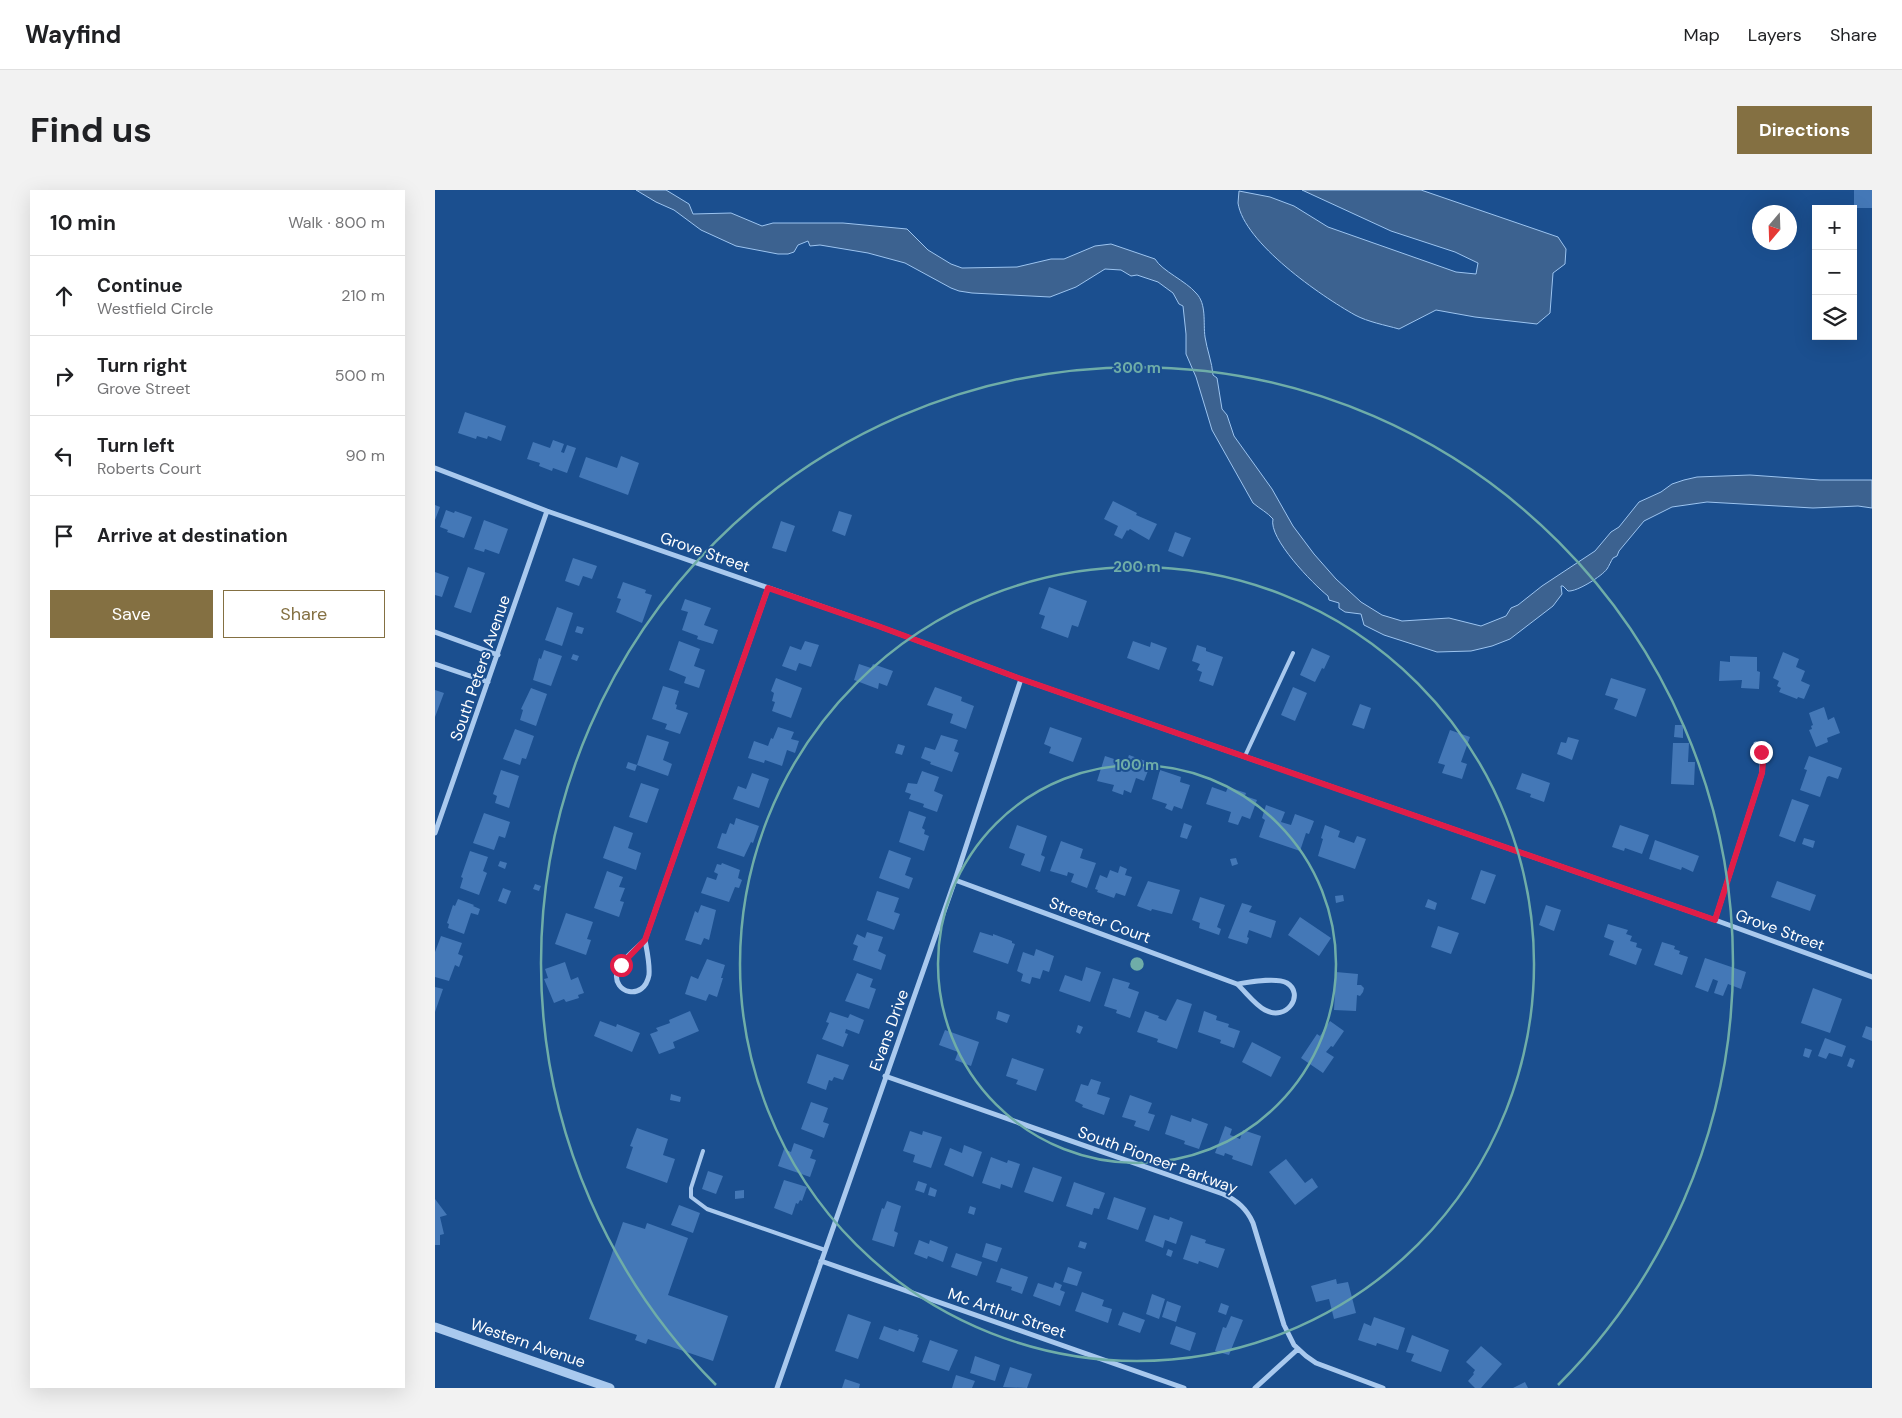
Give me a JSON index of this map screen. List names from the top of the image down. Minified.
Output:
{"streets":{"street":["Grove Street","South Peters Avenue","Streeter Court","Evans Drive","South Pioneer Parkway","Mc Arthur Street","Western Avenue"]},"crossings":[["Grove Street","South Peters Avenue"],["Grove Street","Evans Drive"],["Streeter Court","Evans Drive"],["Evans Drive","South Pioneer Parkway"],["Evans Drive","Mc Arthur Street"]],"north":"bottom","page":{"header":"Wayfind","nav":["Map","Layers","Share"],"buttons":["Directions",["Save","Share"]],"title":"Find us","heading":["10 min","Walk · 800 m"],"map_buttons":["+","−"],"list":[["Continue","Westfield Circle","210 m"],["Turn right","Grove Street","500 m"],["Turn left","Roberts Court","90 m"],"Arrive at destination"]},"rings":["300 m","200 m","100 m"]}
